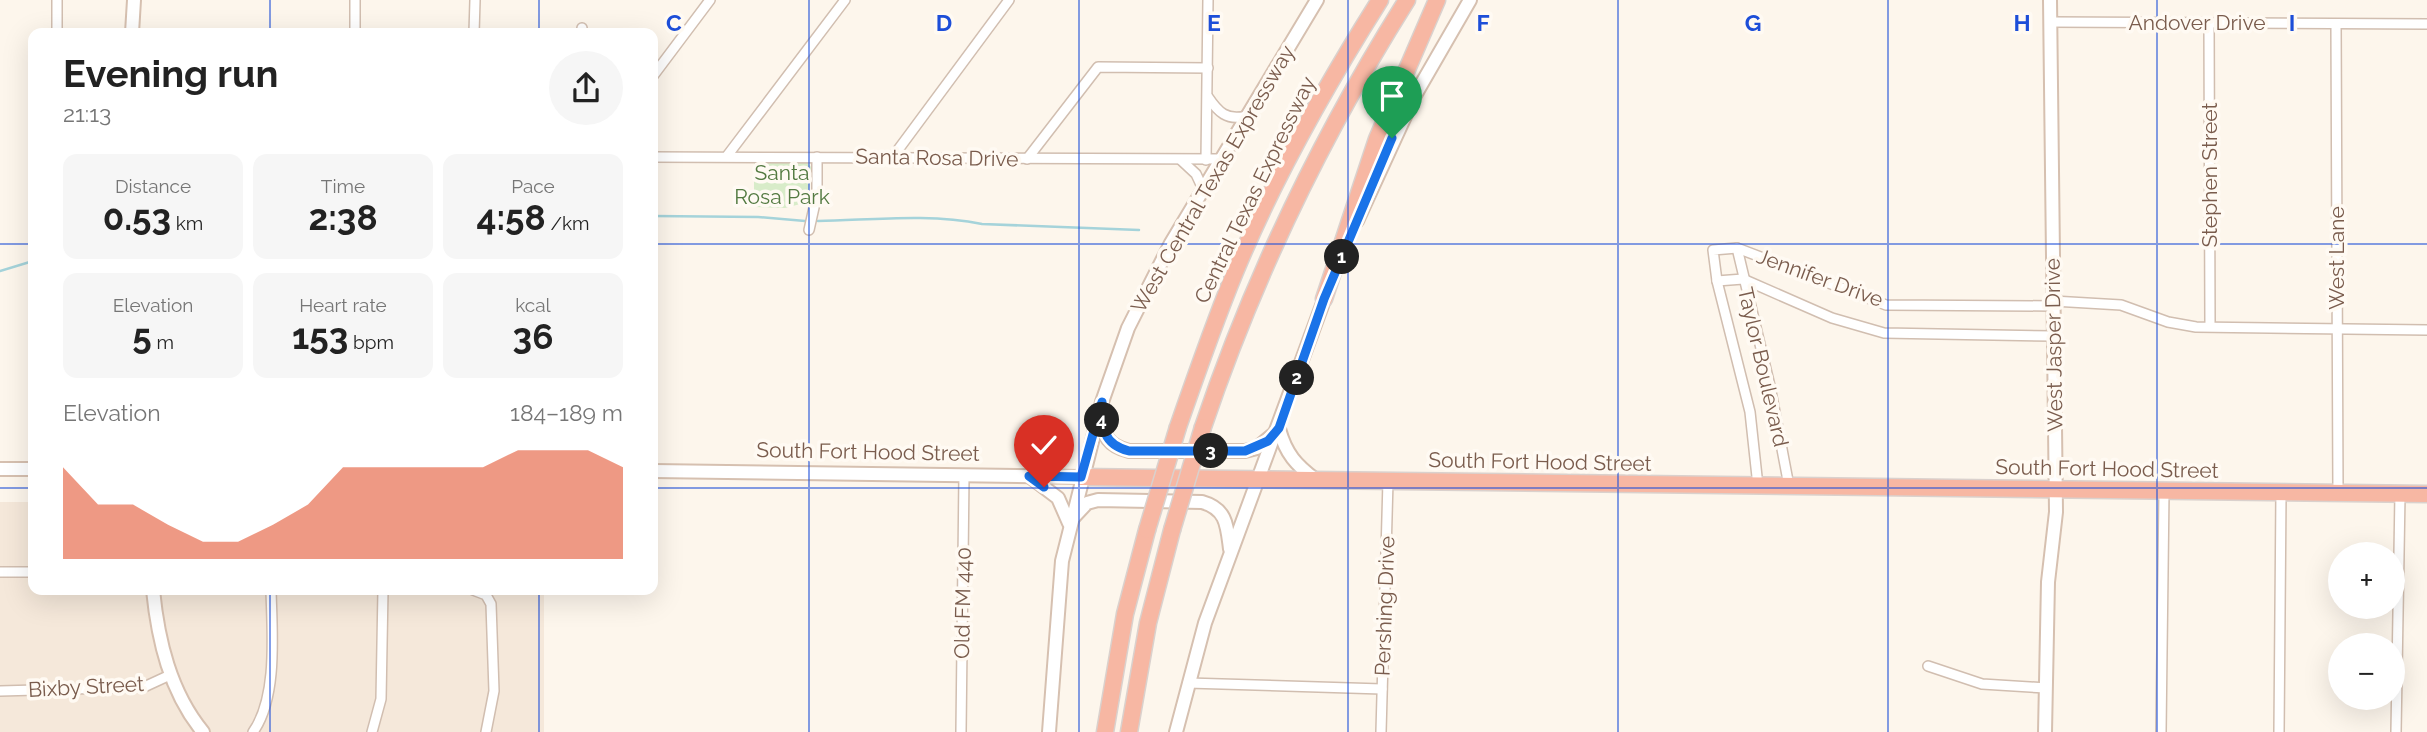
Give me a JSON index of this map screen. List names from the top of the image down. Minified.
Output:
{"streets":{"highway":["Central Texas Expressway","South Fort Hood Street"],"main road":["West Central Texas Expressway","West Jasper Drive"],"street":["Andover Drive","Santa Rosa Drive","Stephen Street","West Lane","Jennifer Drive","Taylor Boulevard","Old FM 440","Pershing Drive","Bixby Street"]},"crossings":[["Andover Drive","Stephen Street"],["Andover Drive","West Lane"],["Andover Drive","West Jasper Drive"],["Santa Rosa Drive","West Central Texas Expressway"],["Stephen Street","Jennifer Drive"],["West Central Texas Expressway","South Fort Hood Street"],["West Lane","Jennifer Drive"],["West Lane","South Fort Hood Street"],["Jennifer Drive","West Jasper Drive"],["Jennifer Drive","Taylor Boulevard"],["West Jasper Drive","South Fort Hood Street"],["Taylor Boulevard","South Fort Hood Street"],["South Fort Hood Street","Old FM 440"],["South Fort Hood Street","Pershing Drive"]],"parks":["Santa Rosa Park"],"page":{"heading":["Evening run","21:13"],"stats":[["Distance","0.53 km"],["Time","2:38"],["Pace","4:58 /km"],["Elevation","5 m"],["Heart rate","153 bpm"],["kcal","36"]],"pins":["1","2","4","3"],"chart":["Elevation","184–189 m"],"map_buttons":["+","−"]},"grid":{"columns":["C","D","E","F","G","H","I"]}}
